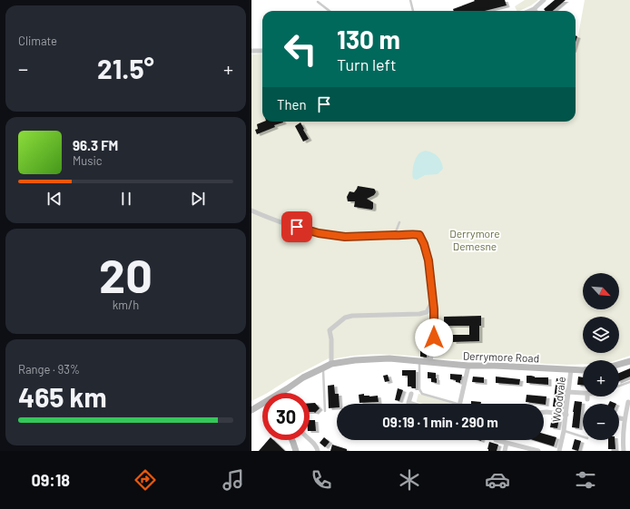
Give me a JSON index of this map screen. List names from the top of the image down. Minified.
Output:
{"streets":{"main road":["Derrymore Road"],"street":["Woodvale"]},"crossings":[["Derrymore Road","Woodvale"]],"parks":["Derrymore Demesne"],"north":"bottom right","page":{"tile":["Climate",["20","km/h"],["Range · 93%","465 km"]],"turn":["130 m","Turn left"],"heat":["−","21.5°","+"],"then":"Then","song":["96.3 FM","Music"],"map_buttons":["+","−"],"limit":"30","trip":"09:19 · 1 min · 290 m","tabs":"09:18"}}
